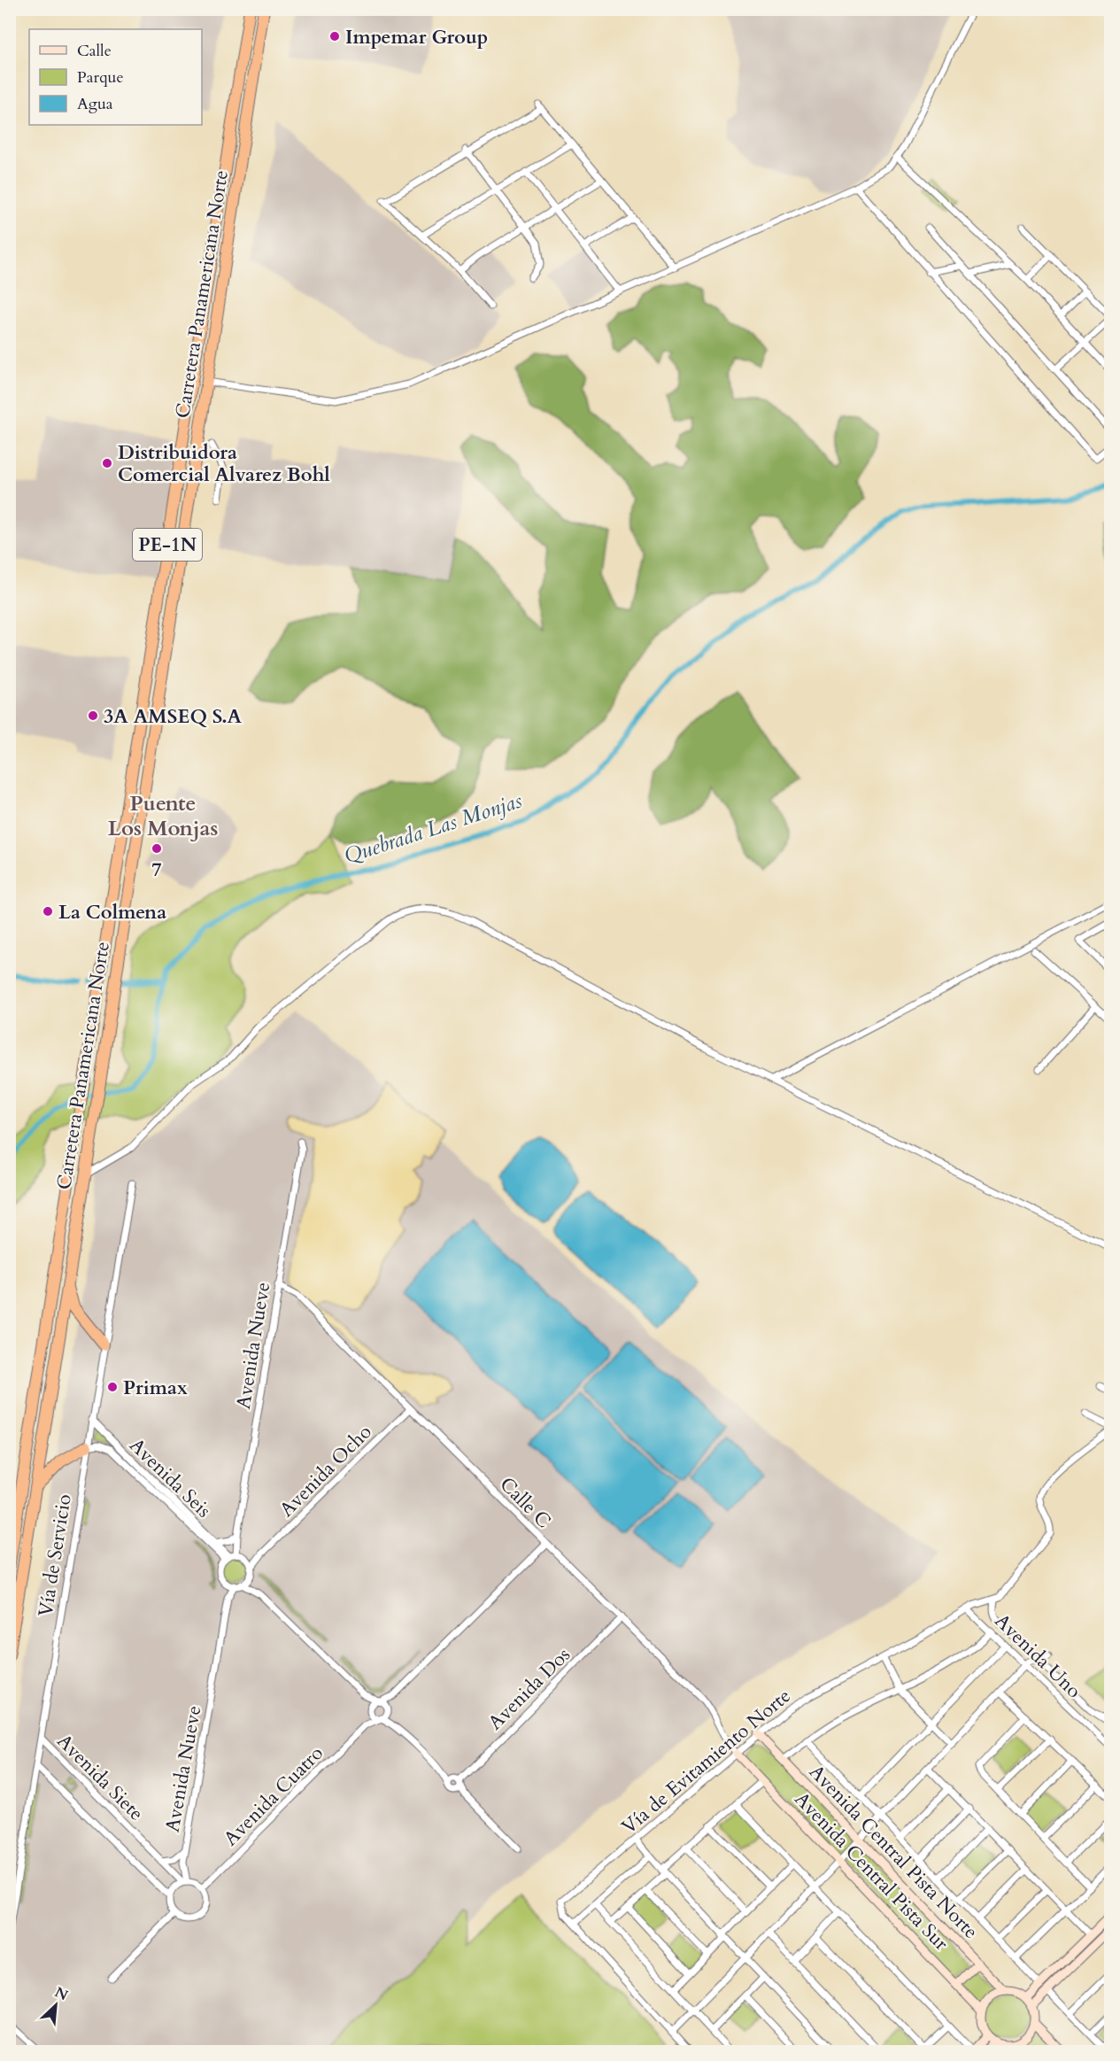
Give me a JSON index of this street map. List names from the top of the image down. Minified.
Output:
{"streets":{"highway":["Carretera Panamericana Norte","PE-1N"],"street":["Avenida Nueve","Avenida Ocho","Avenida Seis","Calle C","Vía de Servicio","Avenida Uno","Avenida Dos","Vía de Evitamiento Norte","Avenida Siete","Avenida Cuatro","Avenida Central Pista Norte","Avenida Central Pista Sur"]},"crossings":[["Avenida Nueve","Avenida Ocho"],["Avenida Nueve","Avenida Seis"],["Avenida Nueve","Calle C"],["Avenida Nueve","Avenida Siete"],["Avenida Nueve","Avenida Cuatro"],["Avenida Ocho","Avenida Seis"],["Avenida Ocho","Calle C"],["Avenida Seis","Vía de Servicio"],["Calle C","Avenida Dos"],["Calle C","Vía de Evitamiento Norte"],["Calle C","Avenida Central Pista Sur"],["Vía de Servicio","Avenida Siete"],["Avenida Uno","Vía de Evitamiento Norte"],["Vía de Evitamiento Norte","Avenida Central Pista Norte"],["Vía de Evitamiento Norte","Avenida Central Pista Sur"],["Avenida Siete","Avenida Cuatro"],["Avenida Central Pista Norte","Avenida Central Pista Sur"]],"districts":["Puente Los Monjas"],"water":["Quebrada Las Monjas"],"places":["Impemar Group","Distribuidora Comercial Alvarez Bohl","3A AMSEQ S.A","7","La Colmena","Primax"],"legend":["Calle","Parque","Agua"],"north":"top right"}
